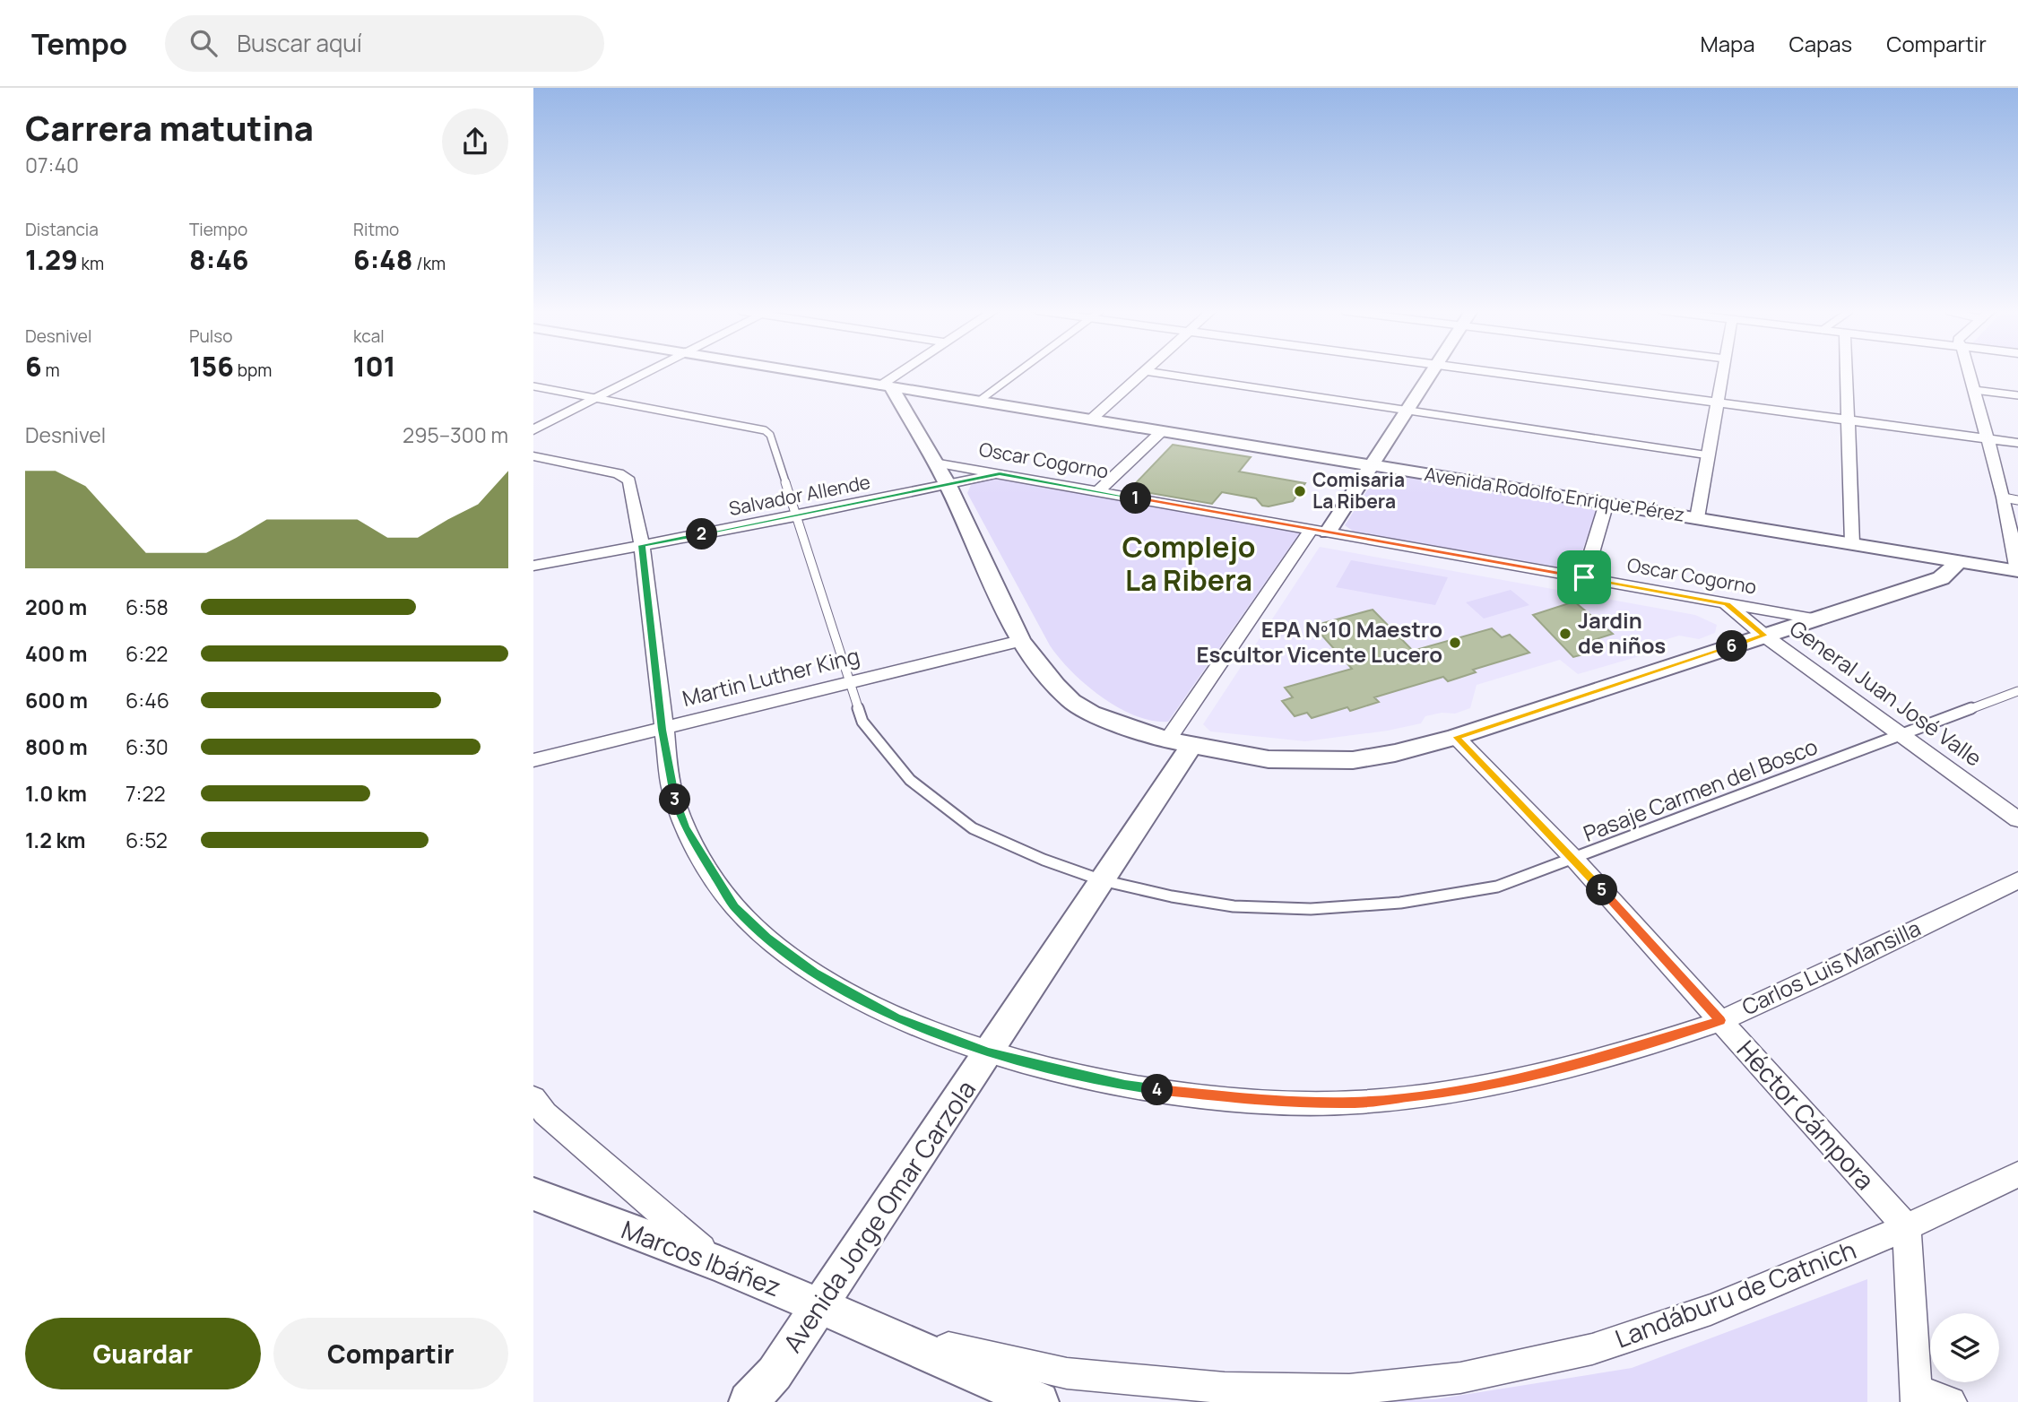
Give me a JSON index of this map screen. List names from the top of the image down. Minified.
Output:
{"streets":{"street":["Oscar Cogorno","Avenida Rodolfo Enrique Pérez","Salvador Allende","Martin Luther King","General Juan José Valle","Carlos Luis Mansilla","Héctor Cámpora","Avenida Jorge Omar Carzola","Marcos Ibáñez","Landáburu de Catnich"],"lane":["Pasaje Carmen del Bosco"]},"crossings":[["Oscar Cogorno","Salvador Allende"],["Oscar Cogorno","General Juan José Valle"],["Oscar Cogorno","Avenida Jorge Omar Carzola"],["Avenida Rodolfo Enrique Pérez","Avenida Jorge Omar Carzola"],["Salvador Allende","Pasaje Carmen del Bosco"],["Salvador Allende","Carlos Luis Mansilla"],["Martin Luther King","Pasaje Carmen del Bosco"],["Martin Luther King","Carlos Luis Mansilla"],["General Juan José Valle","Pasaje Carmen del Bosco"],["Pasaje Carmen del Bosco","Héctor Cámpora"],["Pasaje Carmen del Bosco","Avenida Jorge Omar Carzola"],["Carlos Luis Mansilla","Héctor Cámpora"],["Carlos Luis Mansilla","Avenida Jorge Omar Carzola"],["Héctor Cámpora","Landáburu de Catnich"],["Avenida Jorge Omar Carzola","Marcos Ibáñez"],["Marcos Ibáñez","Landáburu de Catnich"]],"districts":["Complejo La Ribera"],"places":["Comisaria La Ribera","Jardin de niños","EPA Nº10 Maestro Escultor Vicente Lucero"],"page":{"header":"Tempo","search":"Buscar aquí","nav":["Mapa","Capas","Compartir"],"heading":["Carrera matutina","07:40"],"stats":[["Distancia","1.29 km"],["Tiempo","8:46"],["Ritmo","6:48 /km"],["Desnivel","6 m"],["Pulso","156 bpm"],["kcal","101"]],"chart":["Desnivel","295–300 m"],"pins":["1","2","6","3","5","4"],"list":[{"name":"200 m","note":"6:58"},{"name":"400 m","note":"6:22"},{"name":"600 m","note":"6:46"},{"name":"800 m","note":"6:30"},{"name":"1.0 km","note":"7:22"},{"name":"1.2 km","note":"6:52"}],"buttons":["Guardar","Compartir"]}}
